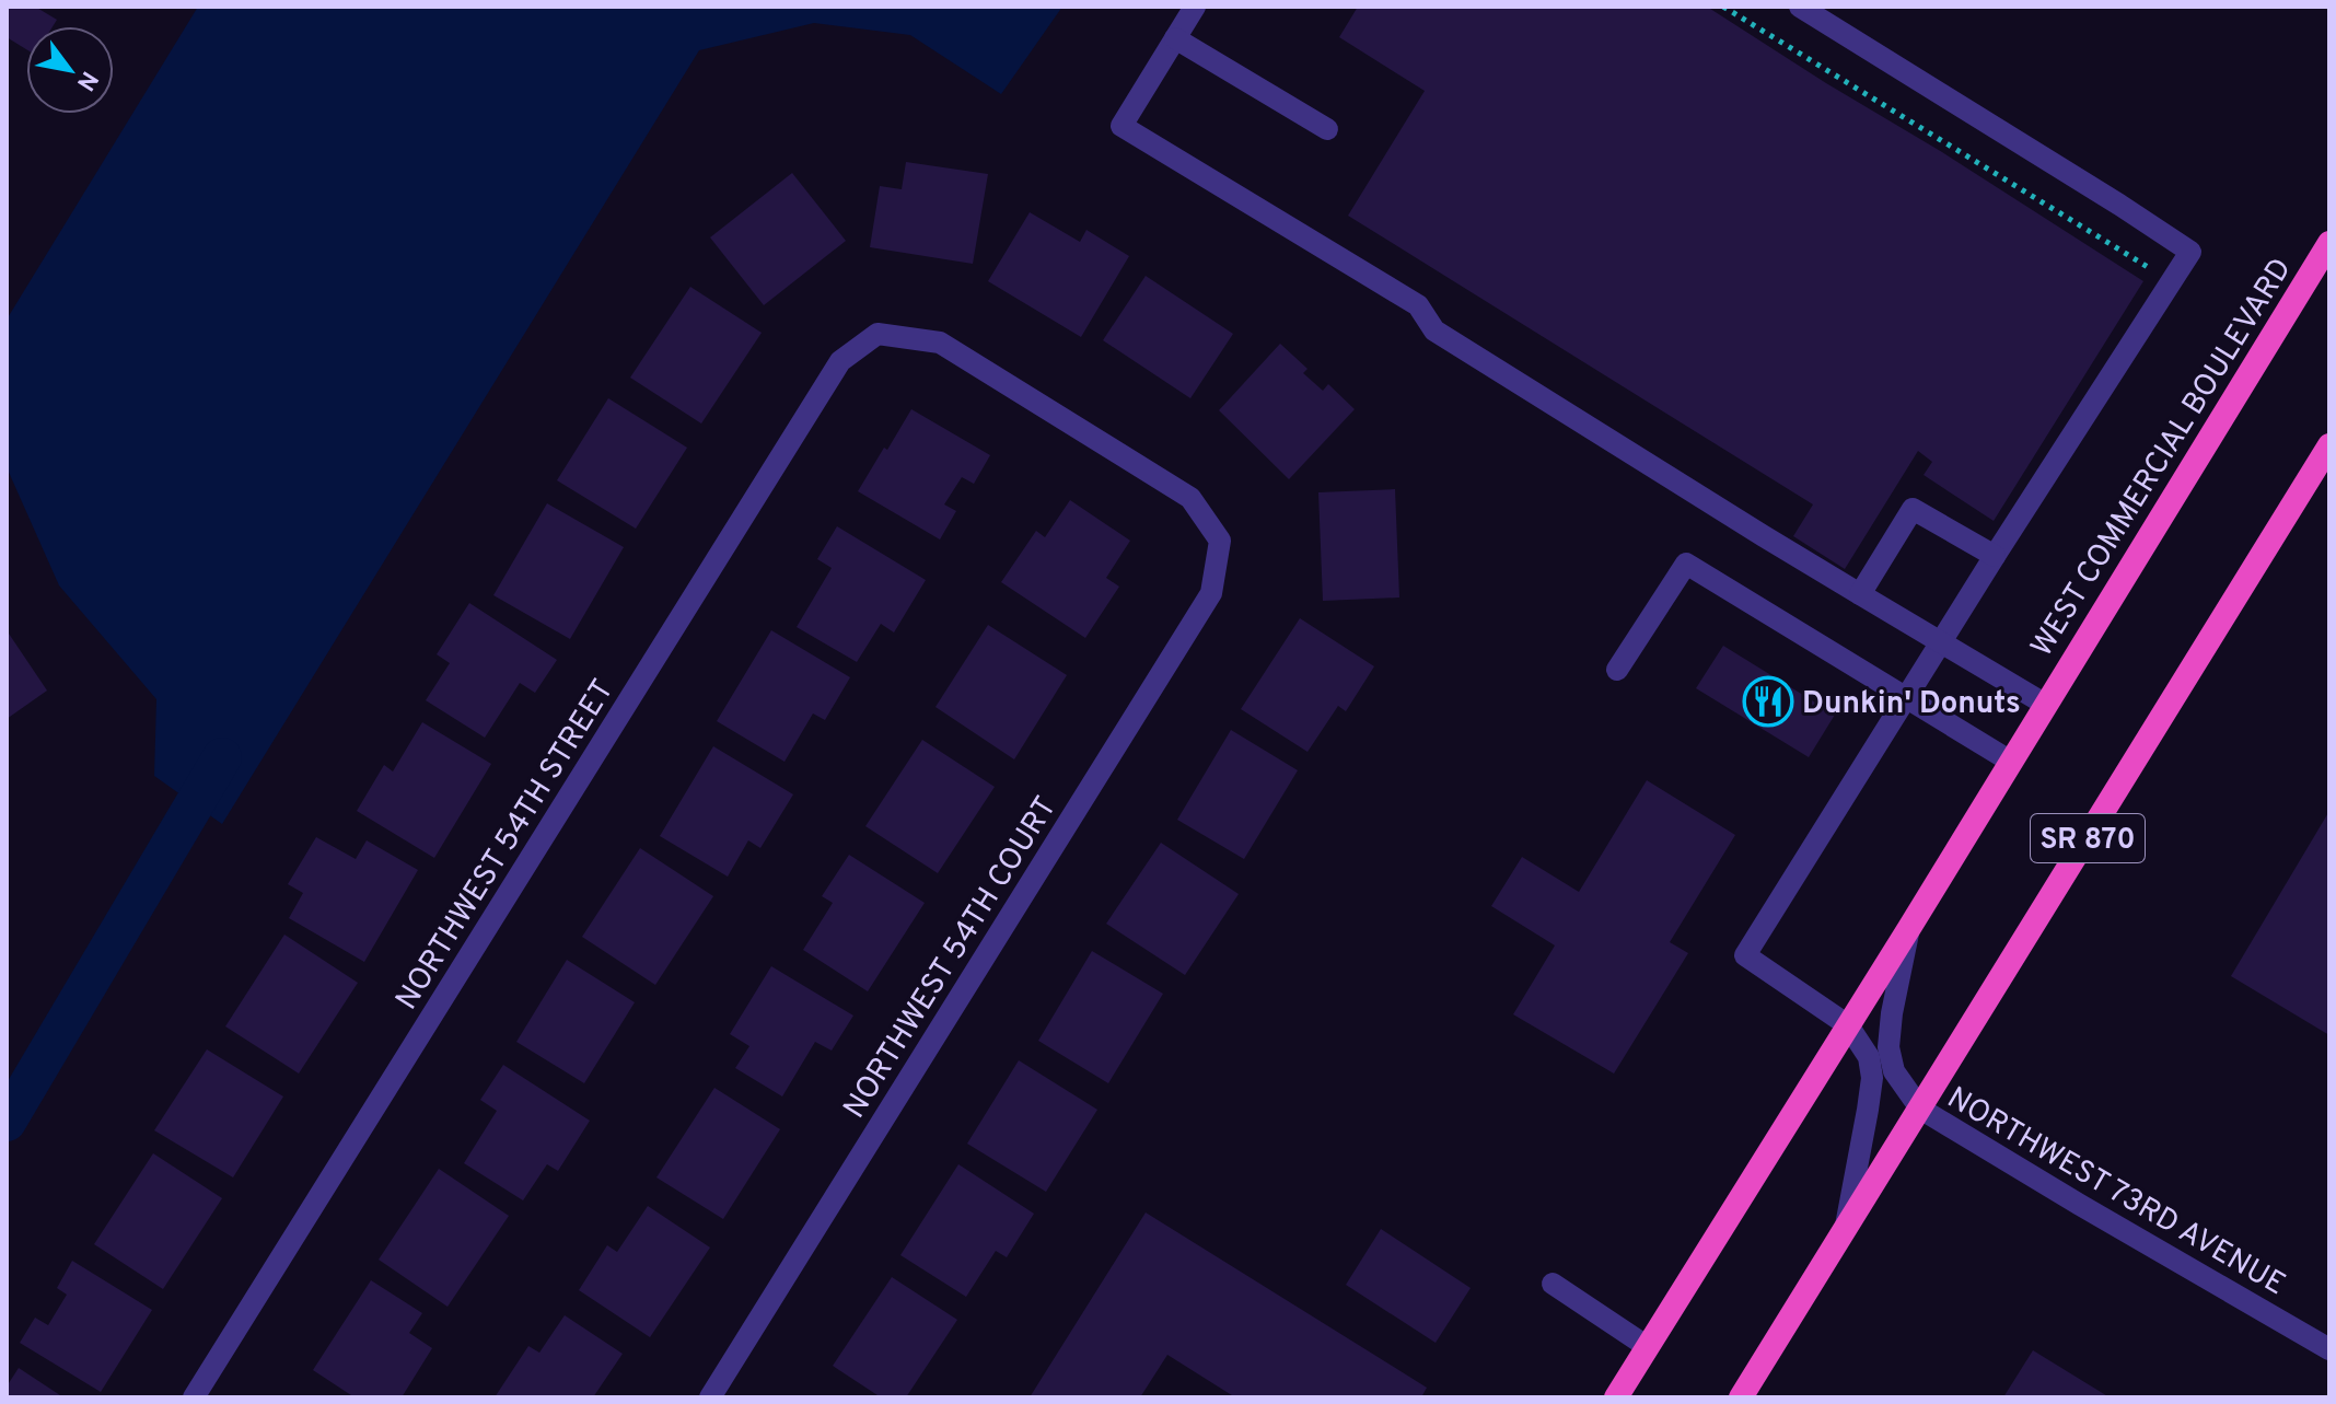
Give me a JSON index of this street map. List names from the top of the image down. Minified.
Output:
{"streets":{"highway":["WEST COMMERCIAL BOULEVARD","SR 870"],"street":["NORTHWEST 54TH STREET","NORTHWEST 54TH COURT","NORTHWEST 73RD AVENUE"]},"crossings":[["WEST COMMERCIAL BOULEVARD","SR 870"],["WEST COMMERCIAL BOULEVARD","NORTHWEST 73RD AVENUE"],["SR 870","NORTHWEST 73RD AVENUE"],["NORTHWEST 54TH STREET","NORTHWEST 54TH COURT"]],"places":{"restaurant":["Dunkin' Donuts"]},"north":"bottom right"}
